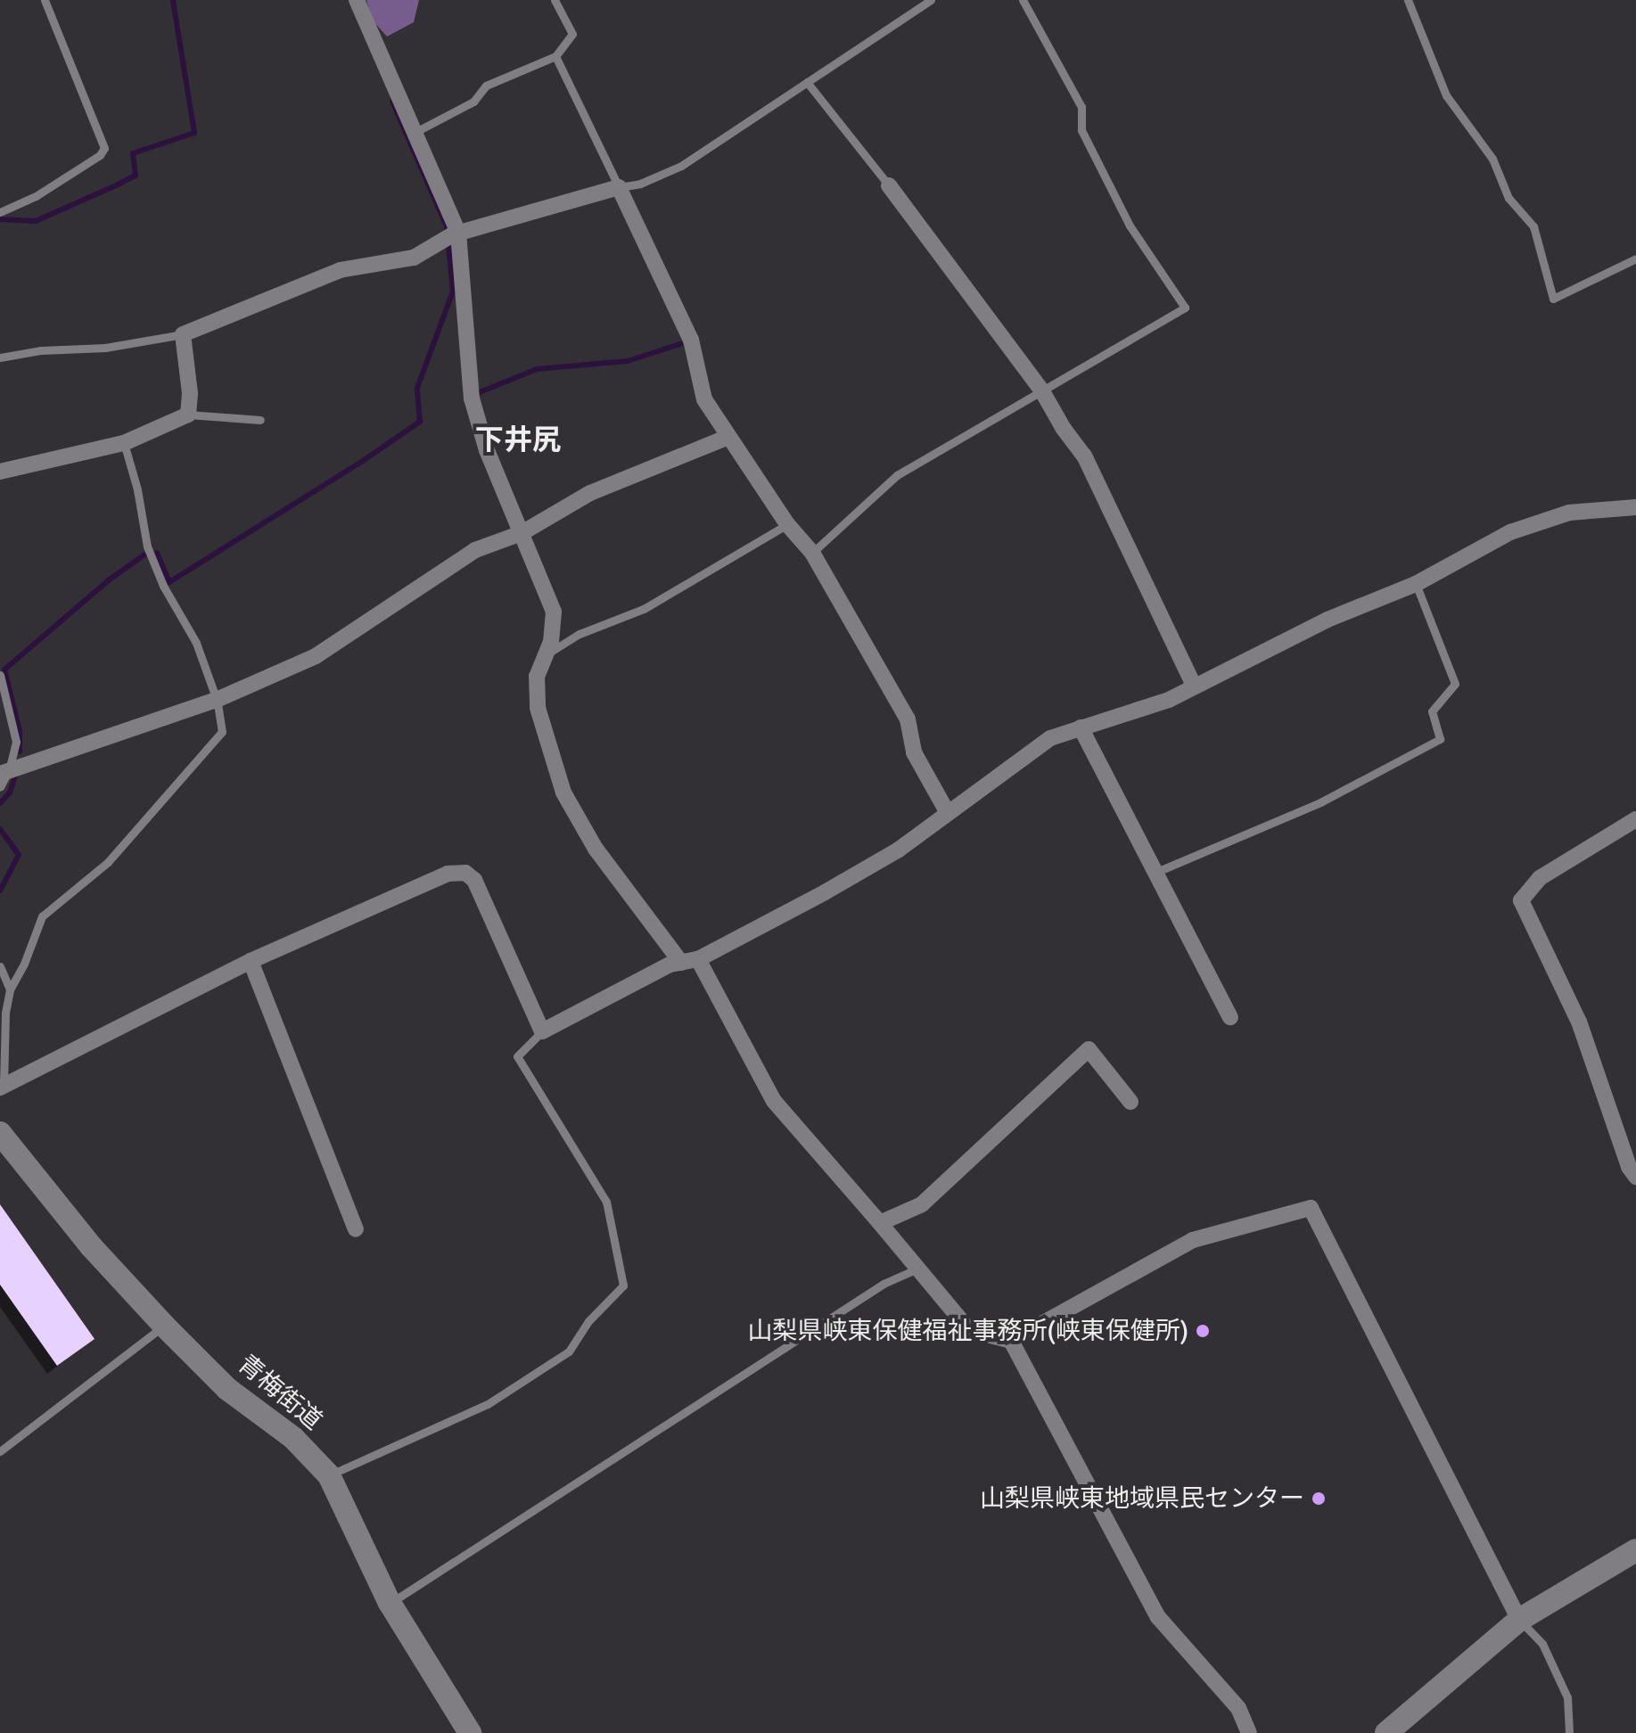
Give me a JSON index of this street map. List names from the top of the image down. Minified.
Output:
{"streets":{"main road":["青梅街道"]},"districts":["下井尻"],"places":["山梨県峡東保健福祉事務所(峡東保健所)","山梨県峡東地域県民センター"]}
